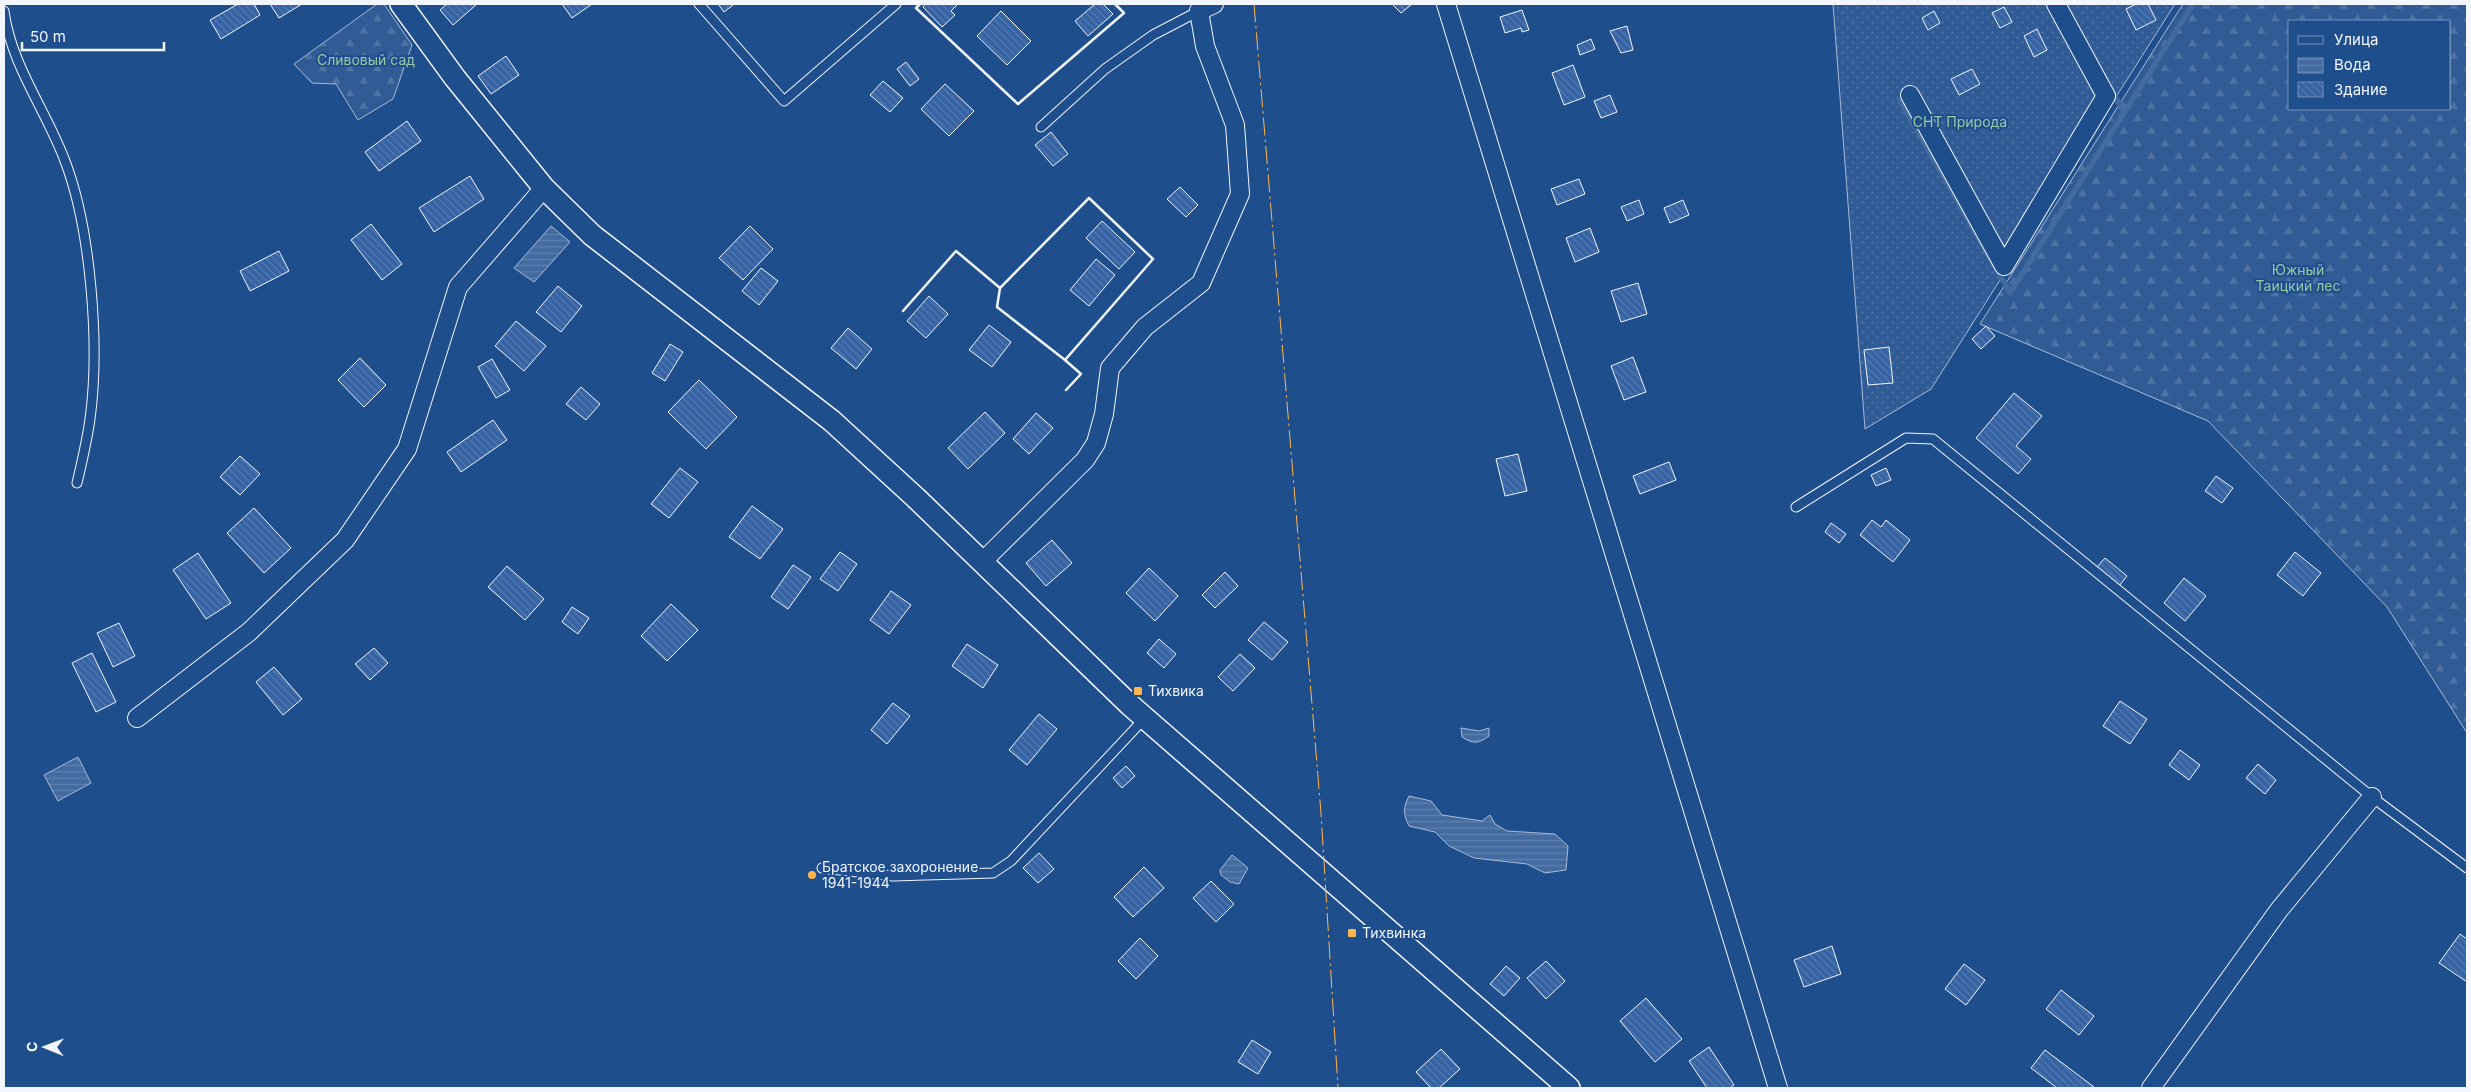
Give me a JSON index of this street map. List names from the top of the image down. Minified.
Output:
{"parks":["Сливовый сад","СНТ Природа","Южный Таицкий лес"],"places":{"transit":["Тихвика","Тихвинка"],"other":["Братское захоронение 1941-1944"]},"legend":["Улица","Вода","Здание"],"scale_bar":"50 m","north":"left"}
